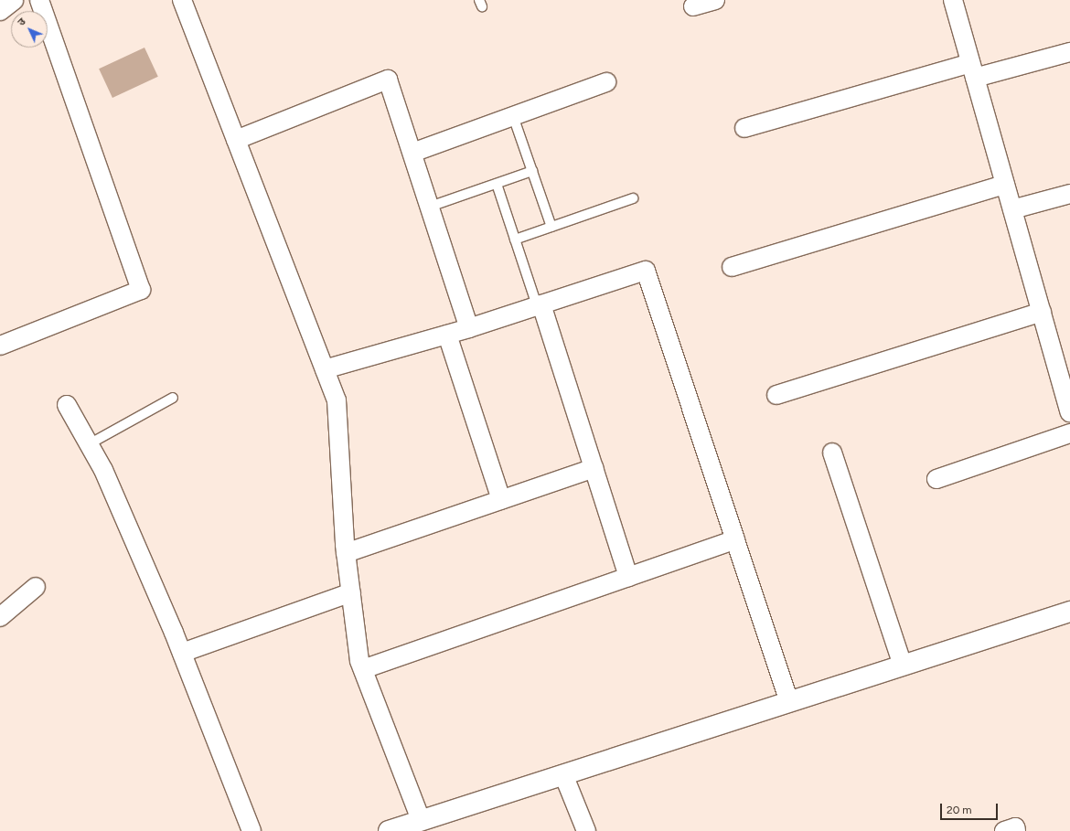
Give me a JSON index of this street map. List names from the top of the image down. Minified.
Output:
{"scale_bar":"20 m","north":"top left"}
